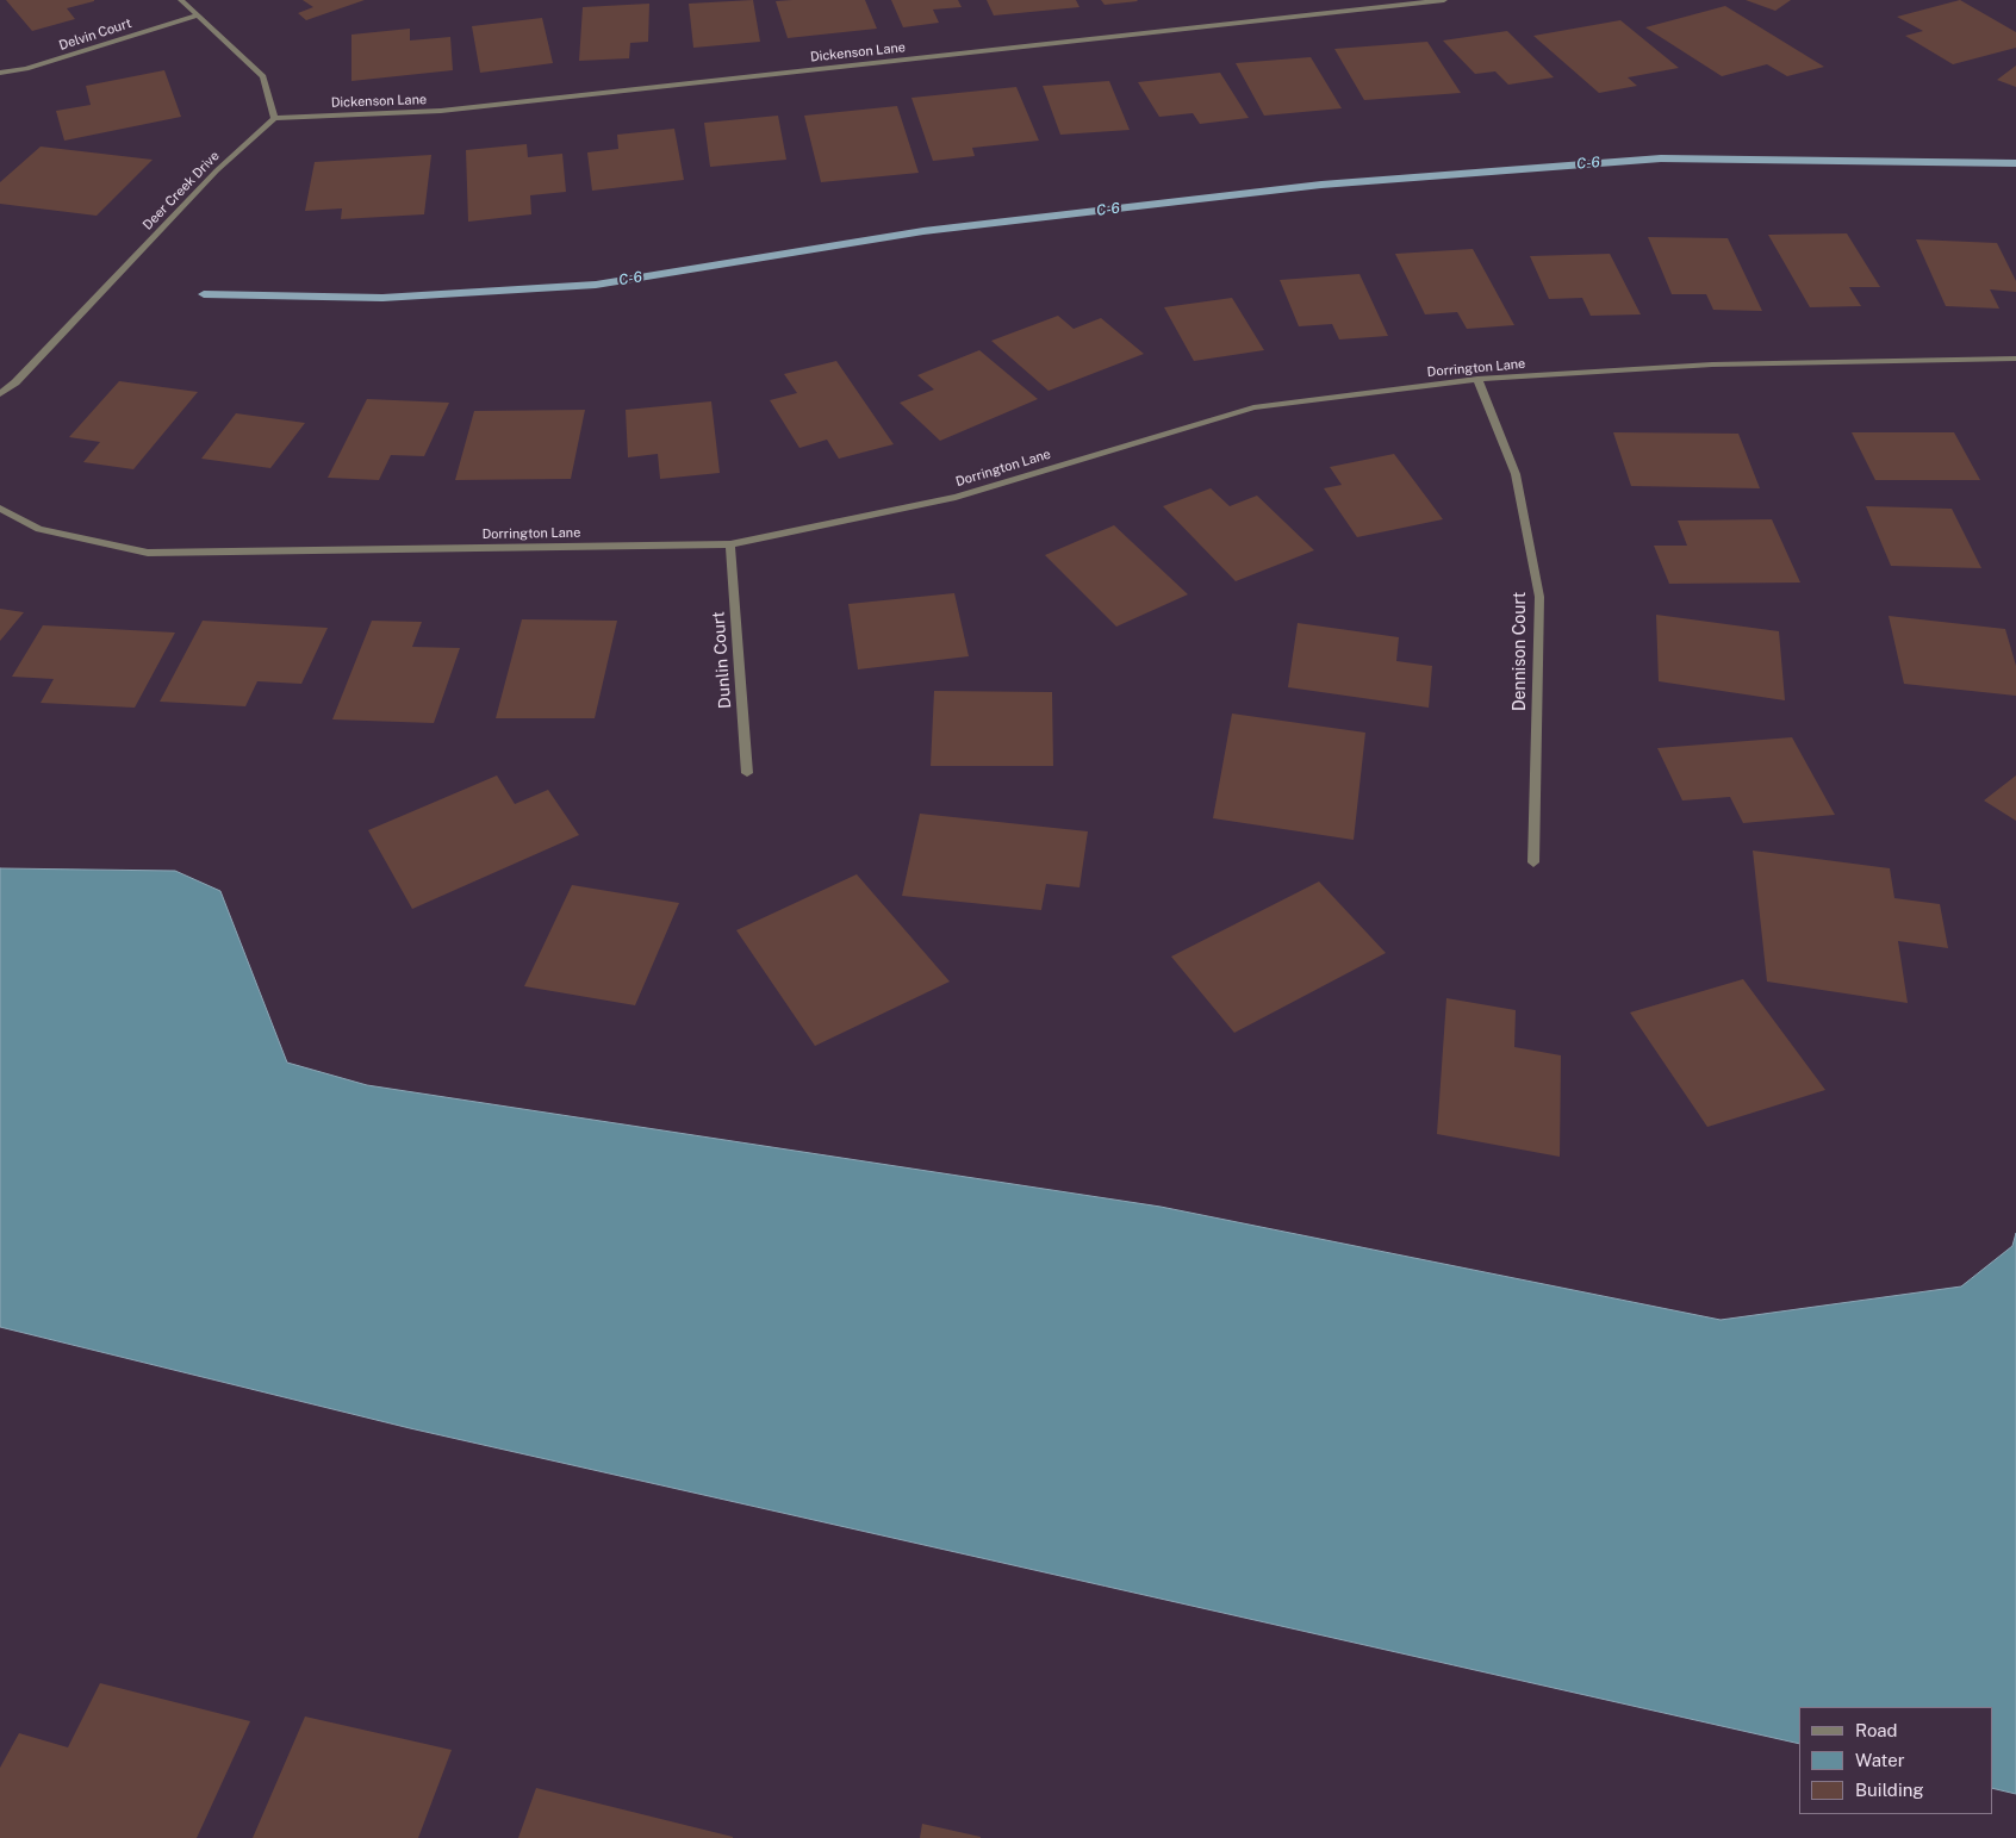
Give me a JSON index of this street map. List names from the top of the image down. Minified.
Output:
{"streets":{"street":["Delvin Court","Dickenson Lane","Deer Creek Drive","Dorrington Lane","Dennison Court","Dunlin Court"]},"crossings":[["Dickenson Lane","Deer Creek Drive"],["Dorrington Lane","Dennison Court"],["Dorrington Lane","Dunlin Court"]],"water":["C-6"],"legend":["Road","Water","Building"]}
